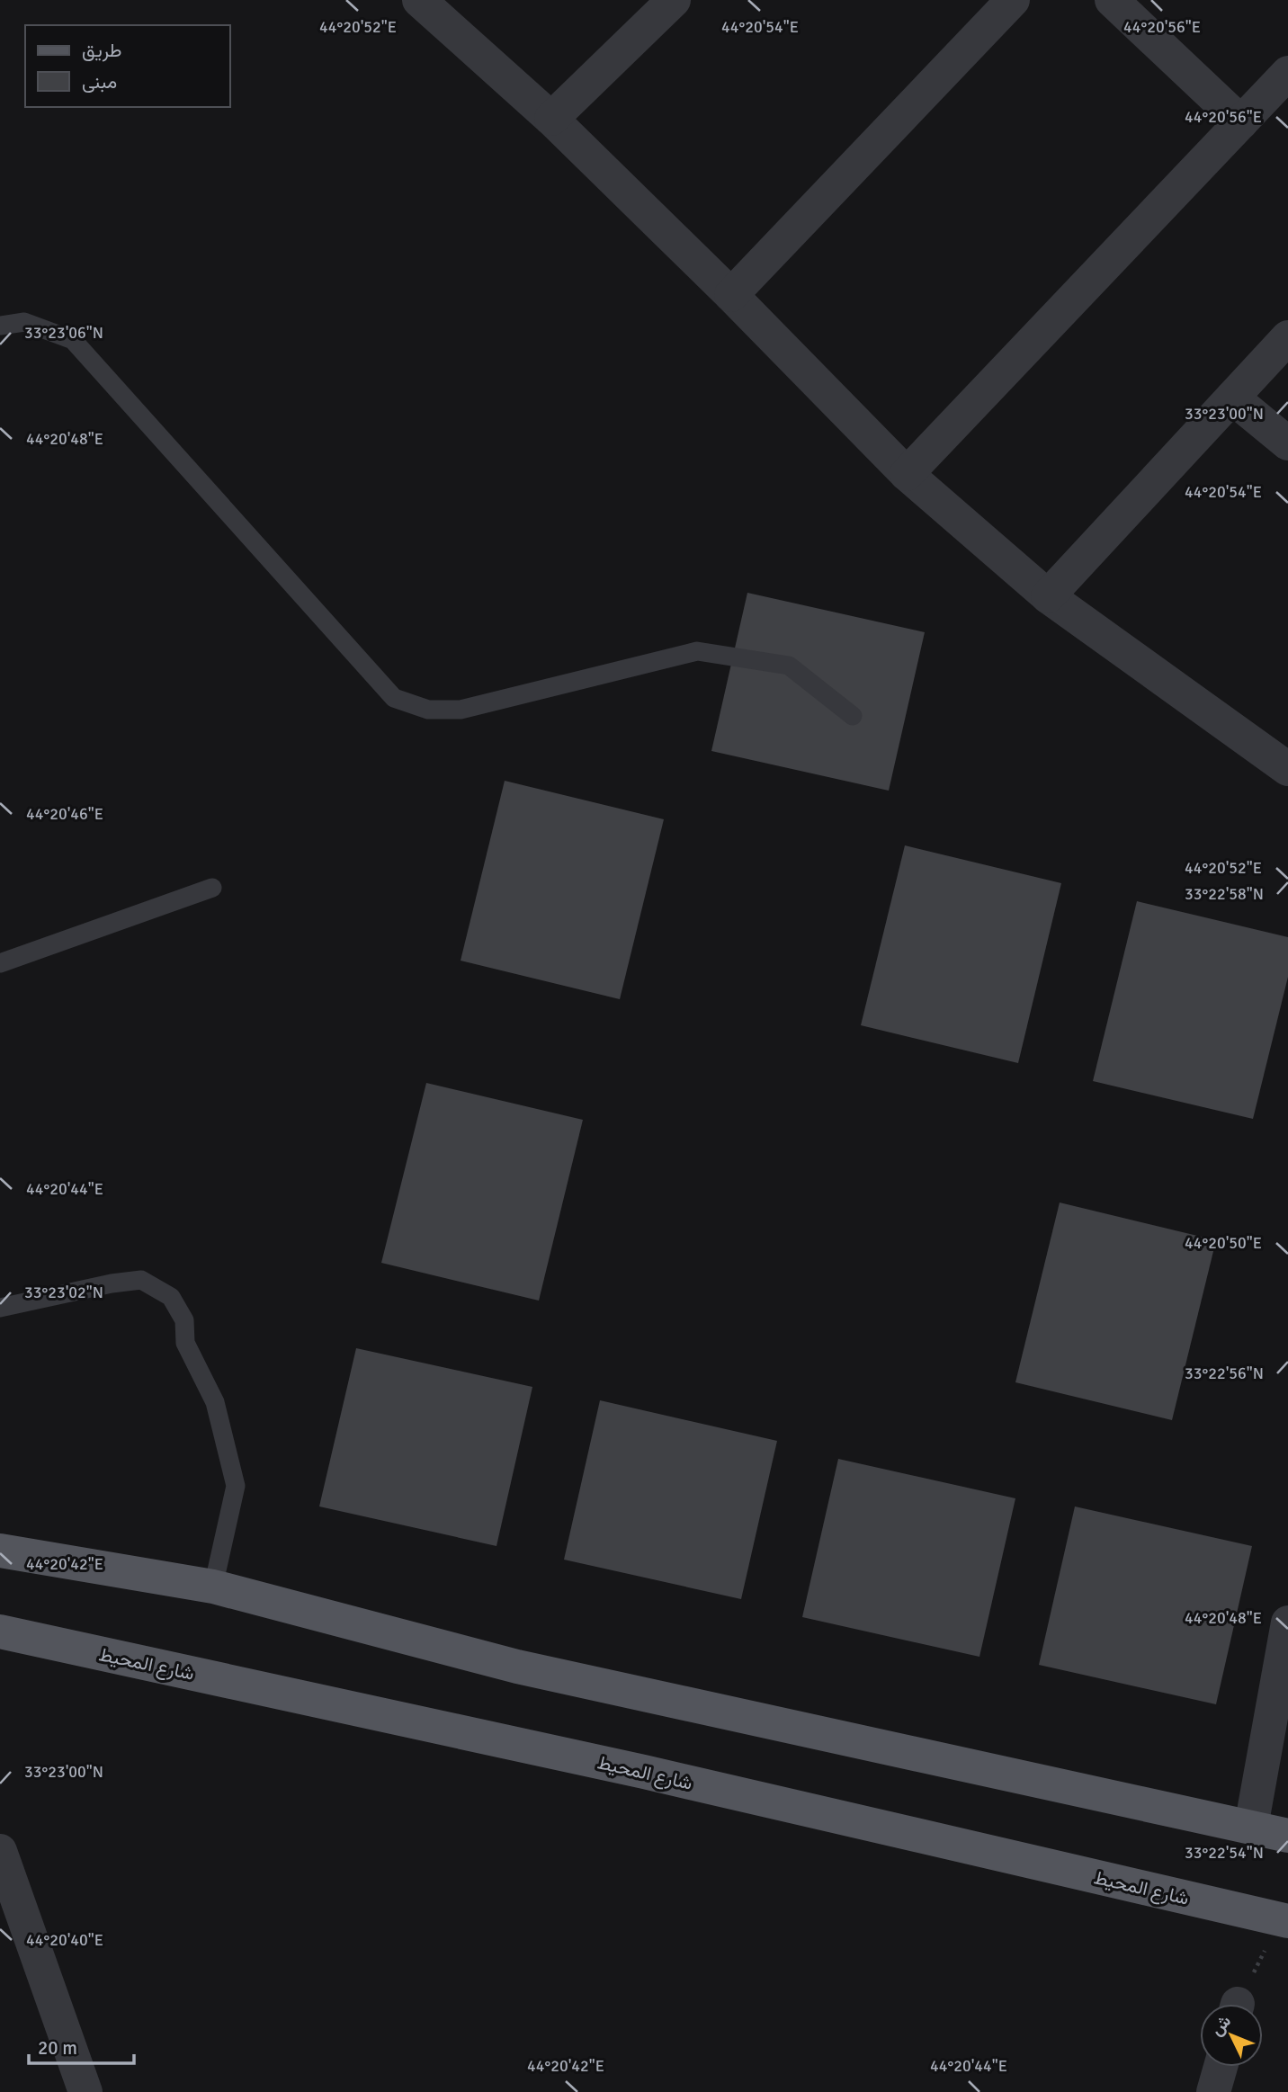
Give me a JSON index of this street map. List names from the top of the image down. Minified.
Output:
{"streets":{"main road":["شارع المحيط"]},"legend":["طريق","مبنى"],"scale_bar":"20 m","north":"top left","coordinates":["44°20'52\"E","44°20'54\"E","44°20'56\"E","33°23'06\"N","33°23'00\"N","44°20'48\"E","44°20'46\"E","33°22'58\"N","44°20'44\"E","44°20'50\"E","33°23'02\"N","33°22'56\"N","44°20'42\"E","33°22'54\"N","44°20'40\"E"]}
